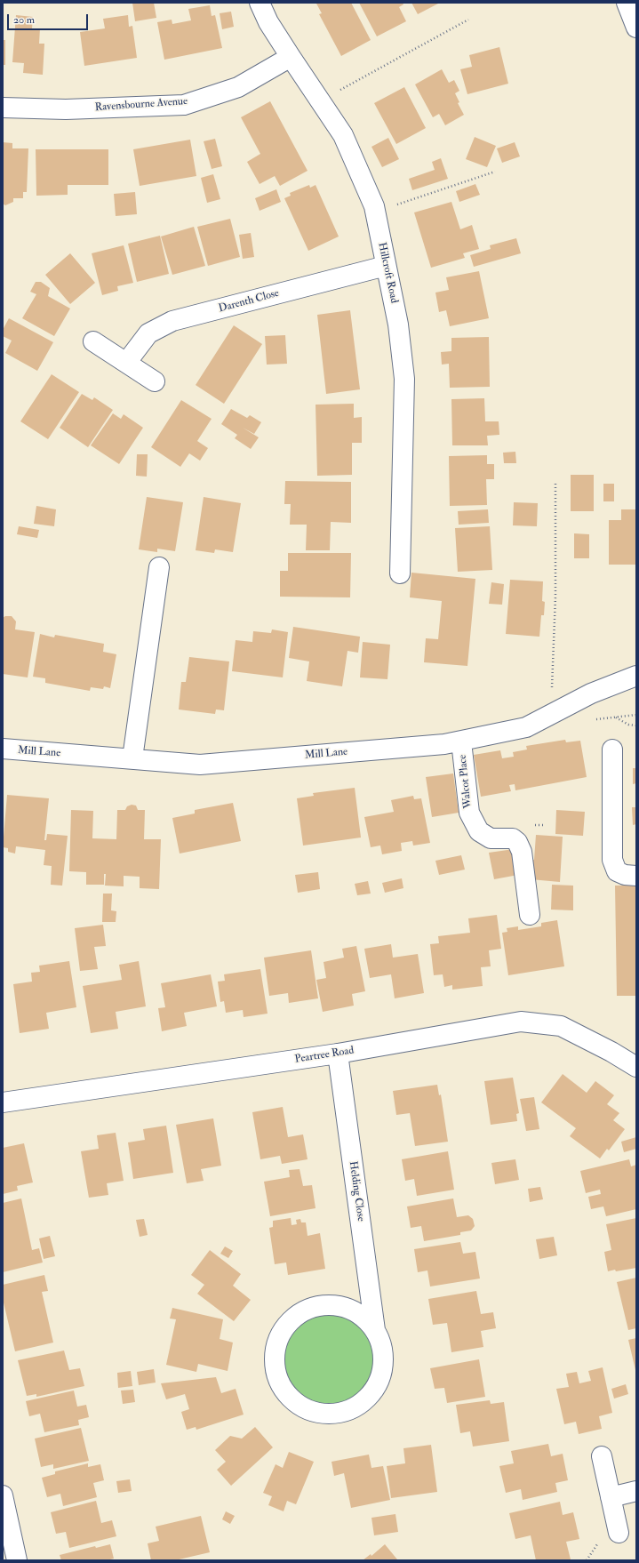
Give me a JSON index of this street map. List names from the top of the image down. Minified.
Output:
{"streets":{"main road":["Ravensbourne Avenue","Hillcroft Road","Darenth Close","Mill Lane","Walcot Place","Peartree Road","Helding Close"]},"crossings":[["Ravensbourne Avenue","Hillcroft Road"],["Hillcroft Road","Darenth Close"],["Mill Lane","Walcot Place"],["Peartree Road","Helding Close"]],"scale_bar":"20 m"}
